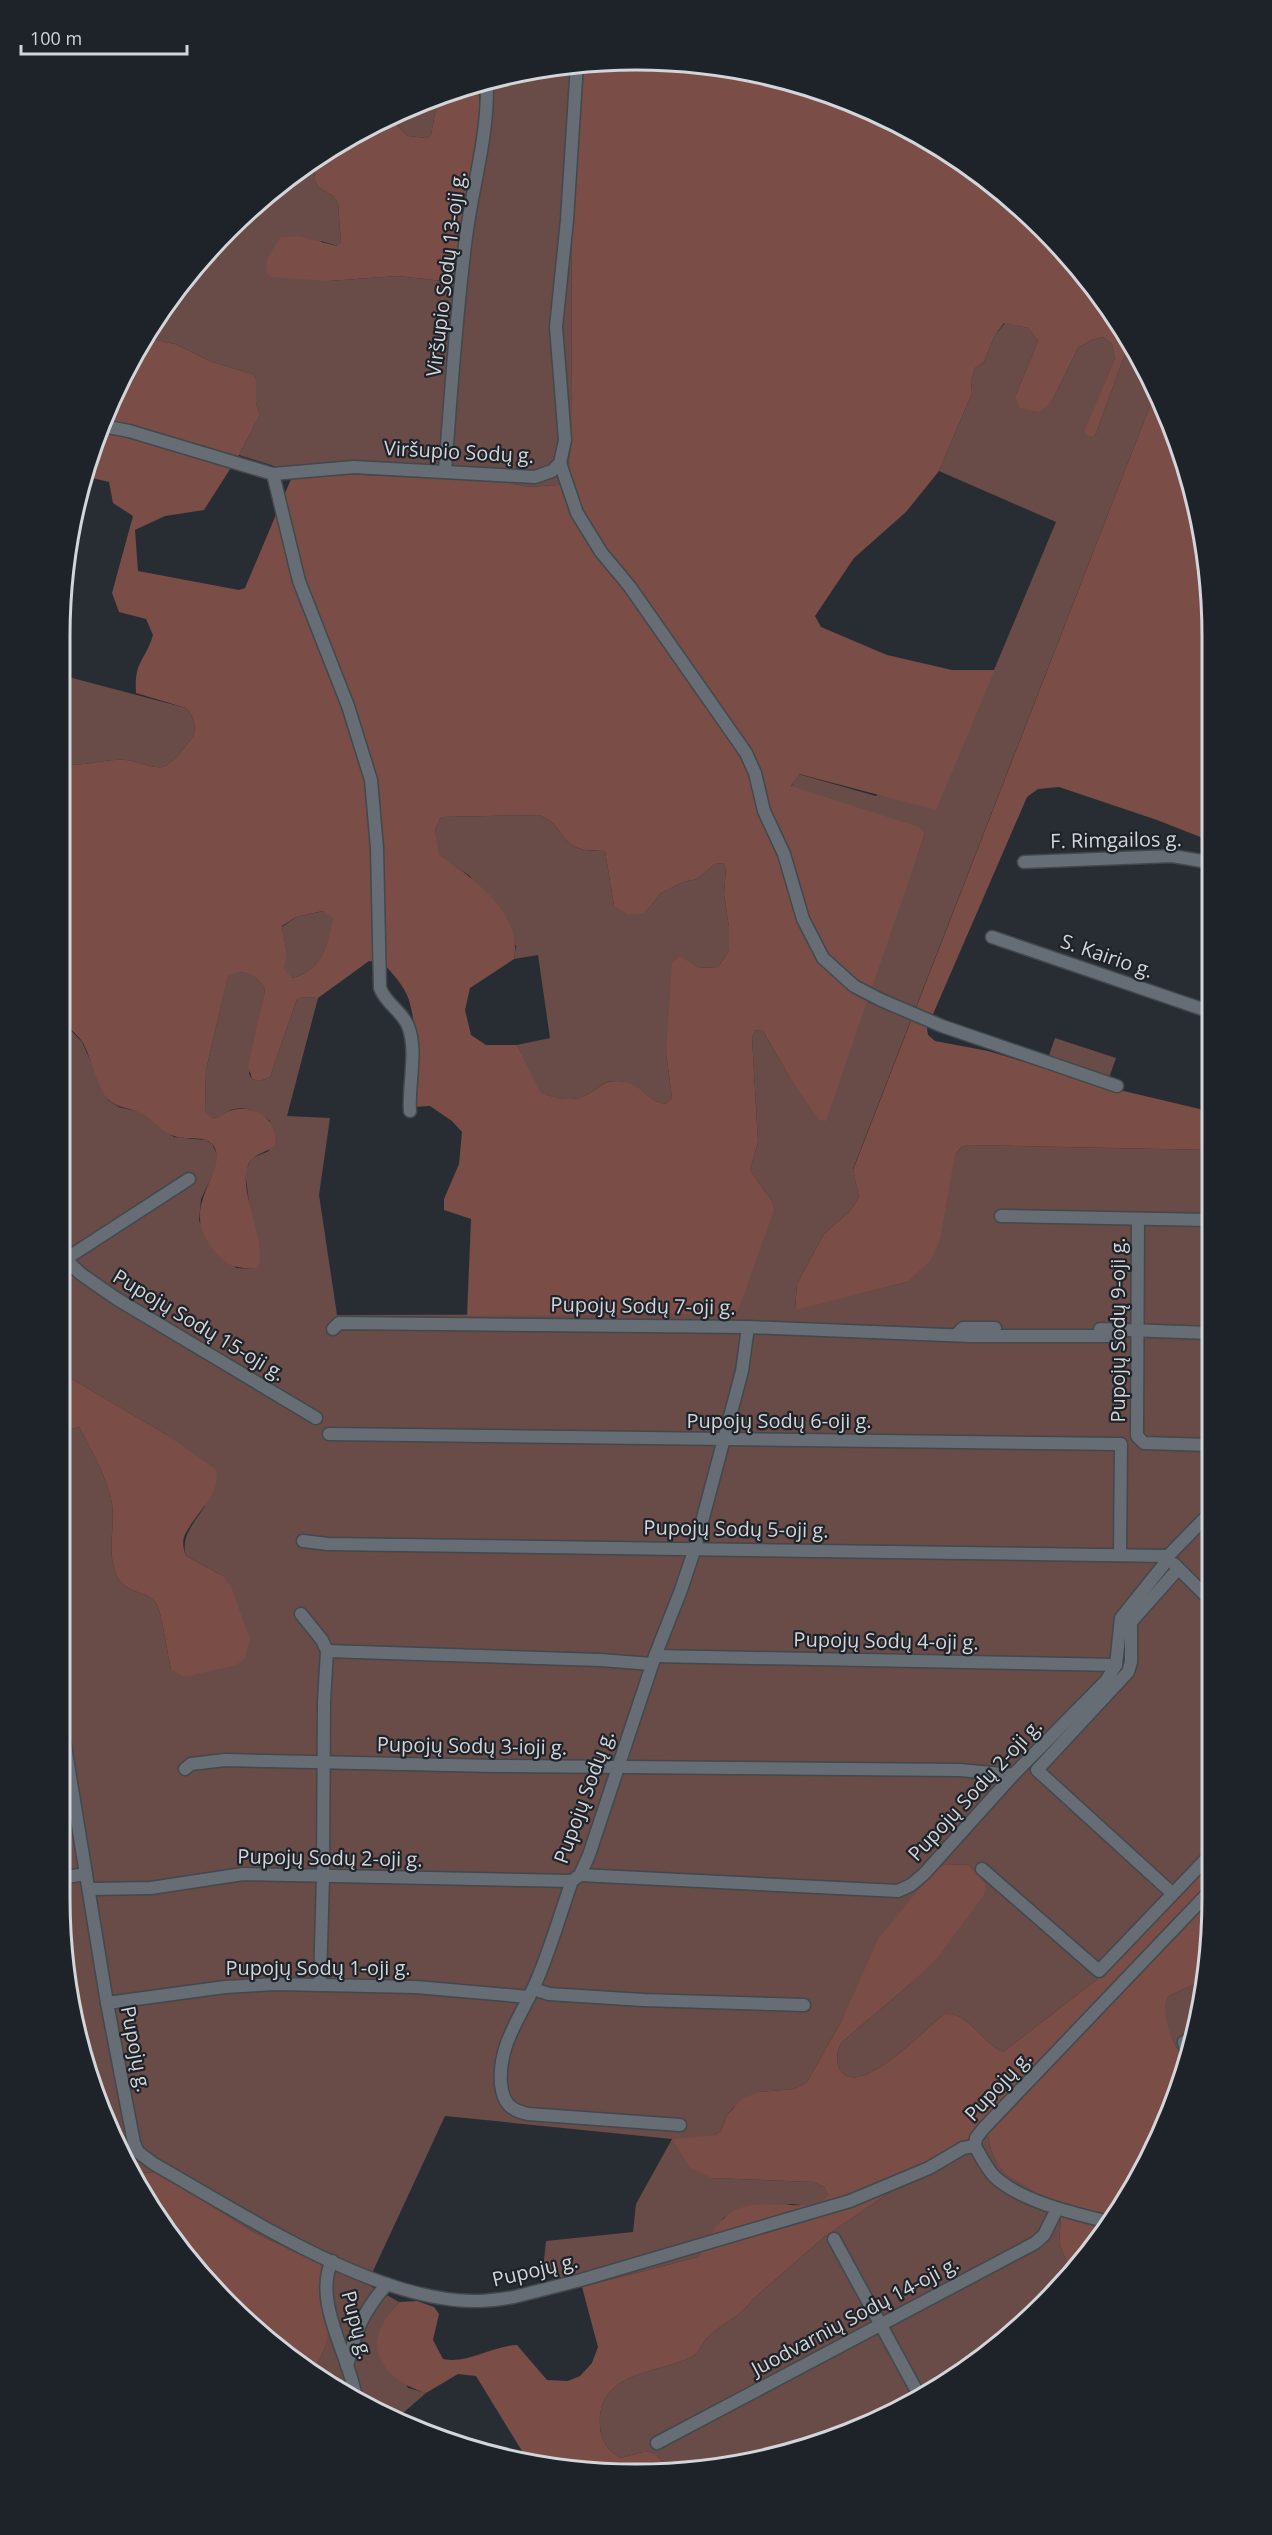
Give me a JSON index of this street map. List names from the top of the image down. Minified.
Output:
{"streets":{"street":["Viršupio Sodų 13-oji g.","Viršupio Sodų g.","F. Rimgailos g.","S. Kairio g.","Pupojų Sodų 7-oji g.","Pupojų Sodų 15-oji g.","Pupojų Sodų 9-oji g.","Pupojų Sodų 6-oji g.","Pupojų Sodų 5-oji g.","Pupojų Sodų 4-oji g.","Pupojų Sodų 3-ioji g.","Pupojų Sodų 2-oji g.","Pupojų Sodų g.","Pupojų Sodų 1-oji g.","Pupojų g.","Juodvarnių Sodų 14-oji g.","Pupų g."]},"crossings":[["Viršupio Sodų 13-oji g.","Viršupio Sodų g."],["Pupojų Sodų 7-oji g.","Pupojų Sodų 9-oji g."],["Pupojų Sodų 7-oji g.","Pupojų Sodų g."],["Pupojų Sodų 6-oji g.","Pupojų Sodų 5-oji g."],["Pupojų Sodų 6-oji g.","Pupojų Sodų g."],["Pupojų Sodų 5-oji g.","Pupojų Sodų g."],["Pupojų Sodų 4-oji g.","Pupojų Sodų 2-oji g."],["Pupojų Sodų 4-oji g.","Pupojų Sodų g."],["Pupojų Sodų 3-ioji g.","Pupojų Sodų 2-oji g."],["Pupojų Sodų 3-ioji g.","Pupojų Sodų g."],["Pupojų Sodų 2-oji g.","Pupojų Sodų g."],["Pupojų Sodų 2-oji g.","Pupojų g."],["Pupojų Sodų g.","Pupojų Sodų 1-oji g."],["Pupojų Sodų 1-oji g.","Pupojų g."],["Pupojų g.","Pupų g."]],"scale_bar":"100 m"}
